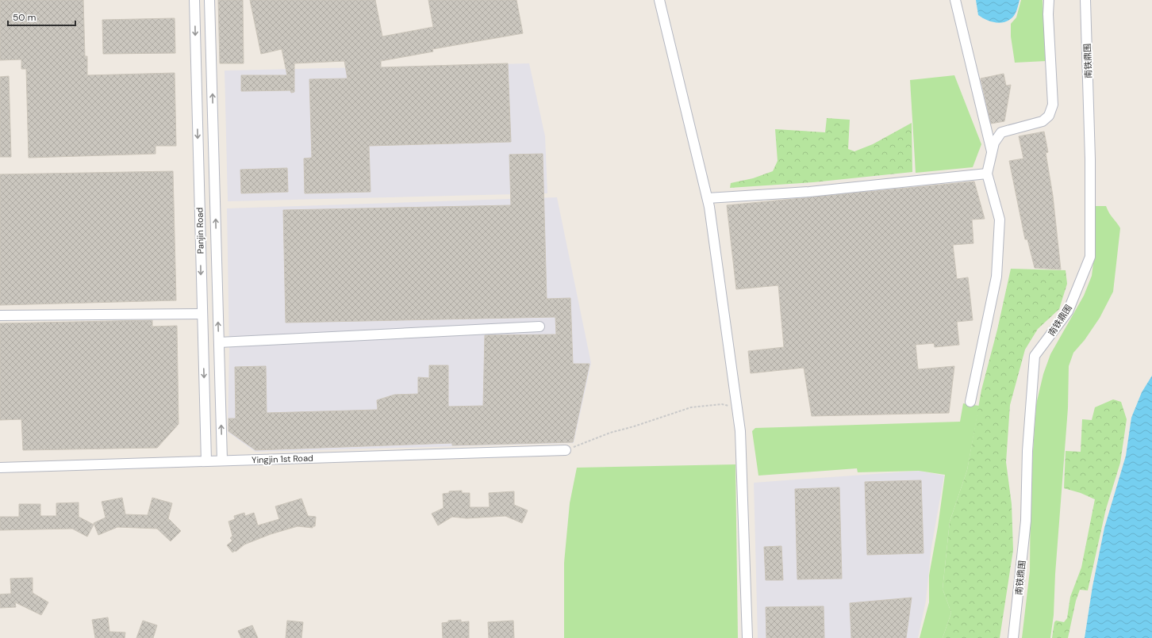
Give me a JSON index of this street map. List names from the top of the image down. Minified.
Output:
{"streets":{"street":["南铁鼎围","Panjin Road","Yingjin 1st Road"]},"crossings":[["Panjin Road","Yingjin 1st Road"]],"scale_bar":"50 m"}
